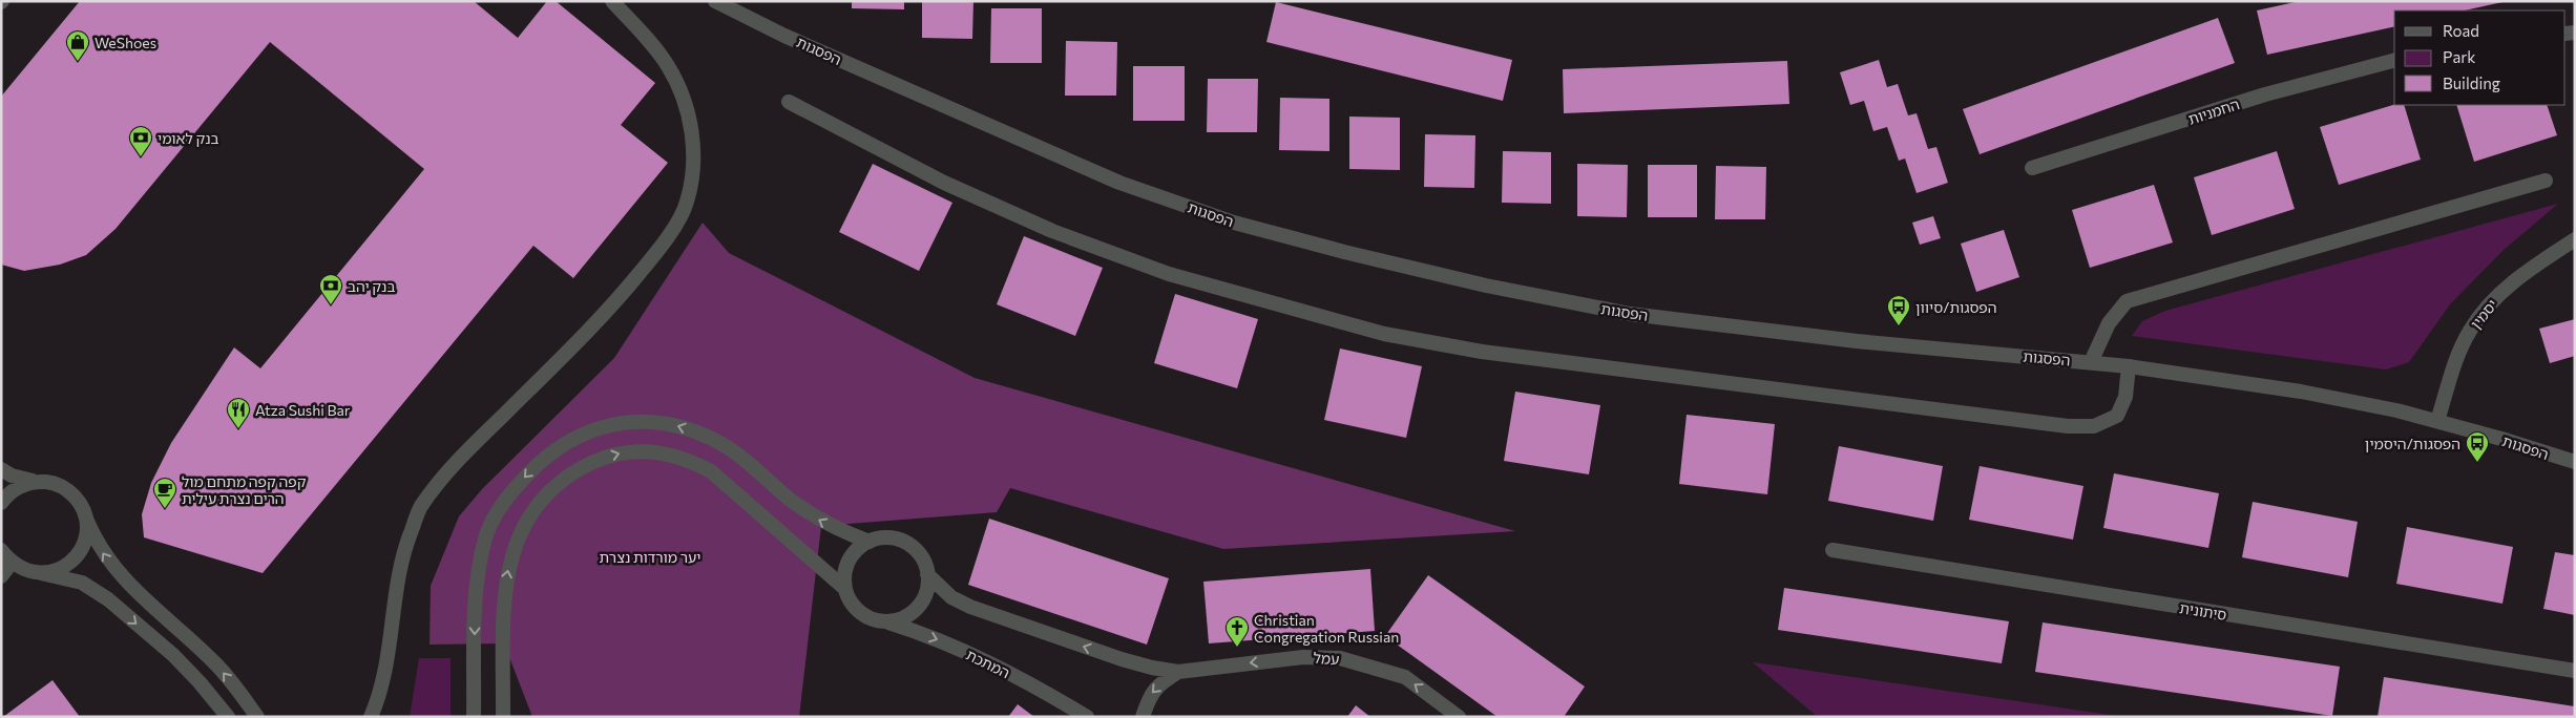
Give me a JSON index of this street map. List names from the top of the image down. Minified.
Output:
{"streets":{"street":["הפסגות","החמניות","יסמין","סיתונית","עמל","המתכת"]},"crossings":[["הפסגות","יסמין"],["עמל","המתכת"]],"one_way":["עמל","המתכת"],"parks":["יער מורדות נצרת"],"places":{"shop":["WeShoes"],"bank":["בנק לאומי","בנק יהב"],"bus stop":["הפסגות/סיוון","הפסגות/היסמין"],"restaurant":["Atza Sushi Bar"],"cafe":["קפה קפה מתחם מול הרים נצרת עילית"],"church":["Christian Congregation Russian"]},"legend":["Road","Park","Building"]}
